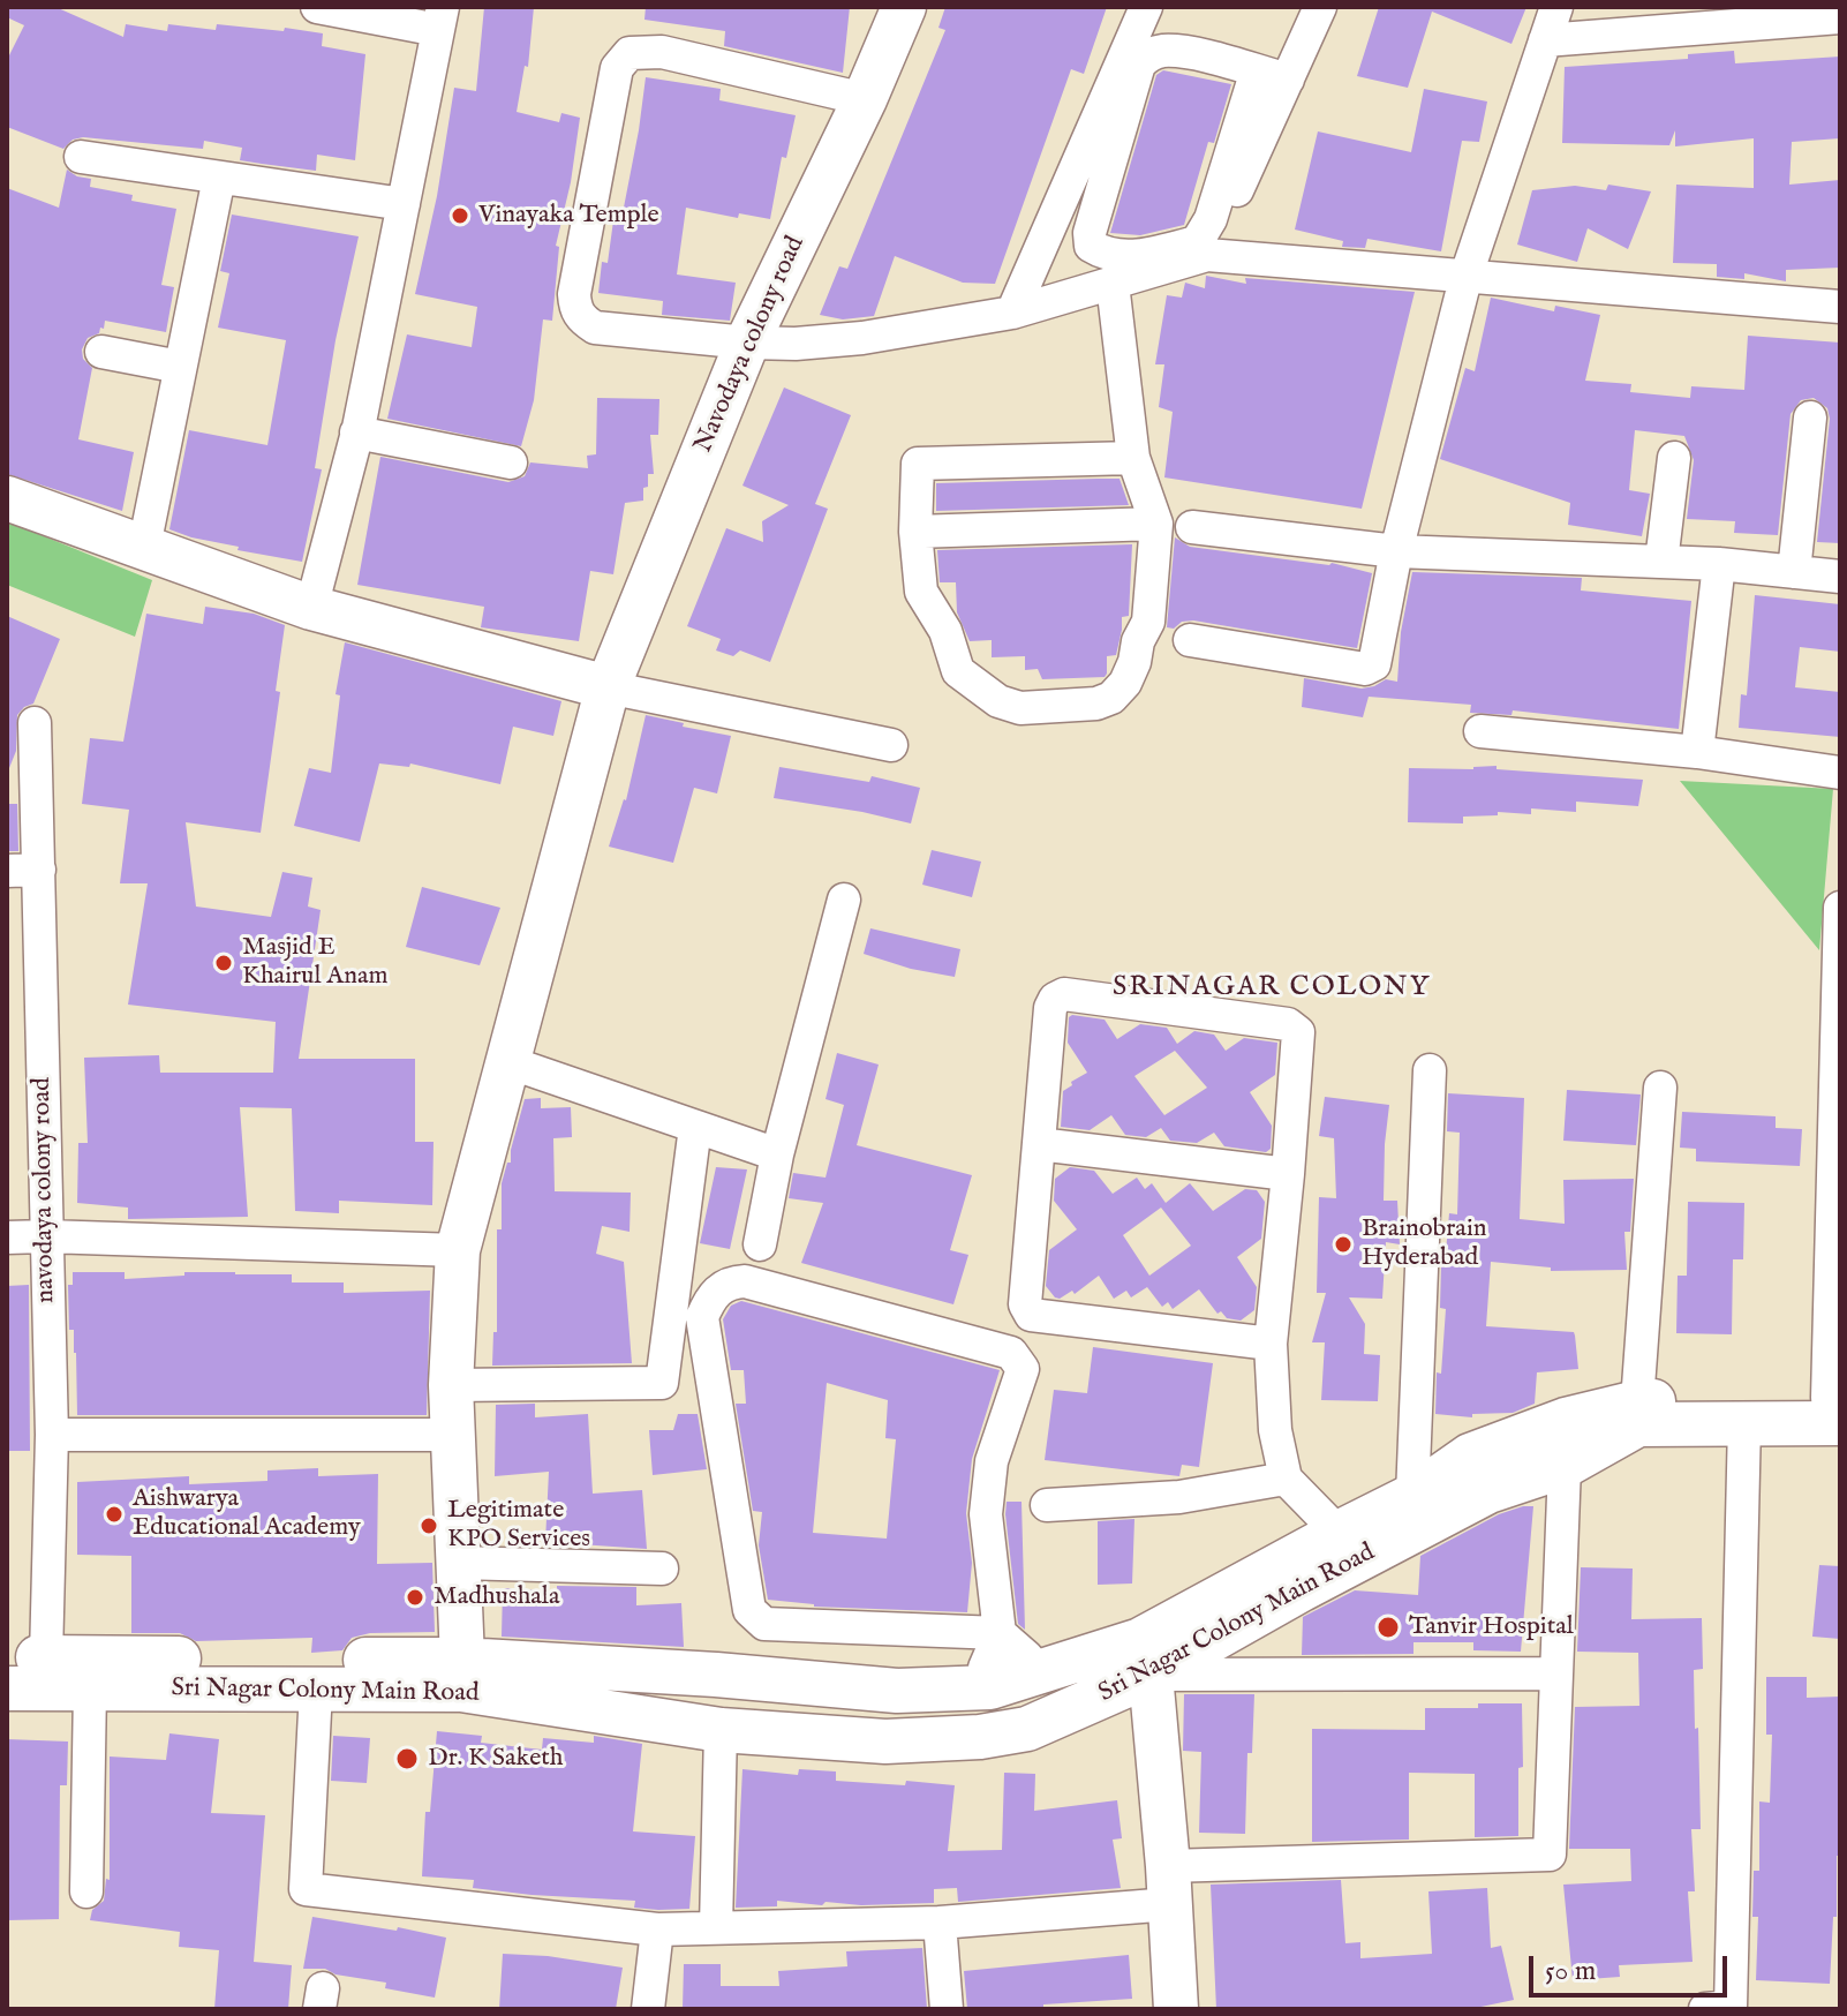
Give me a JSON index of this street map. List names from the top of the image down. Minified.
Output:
{"streets":{"main road":["Navodaya colony road","Sri Nagar Colony Main Road"],"street":["navodaya colony road"]},"crossings":[["Navodaya colony road","Sri Nagar Colony Main Road"],["navodaya colony road","Sri Nagar Colony Main Road"]],"districts":["SRINAGAR COLONY"],"places":["Vinayaka Temple","Masjid E Khairul Anam","Brainobrain Hyderabad","Aishwarya Educational Academy","Legitimate KPO Services","Madhushala","Tanvir Hospital","Dr. K Saketh"],"scale_bar":"50 m"}
